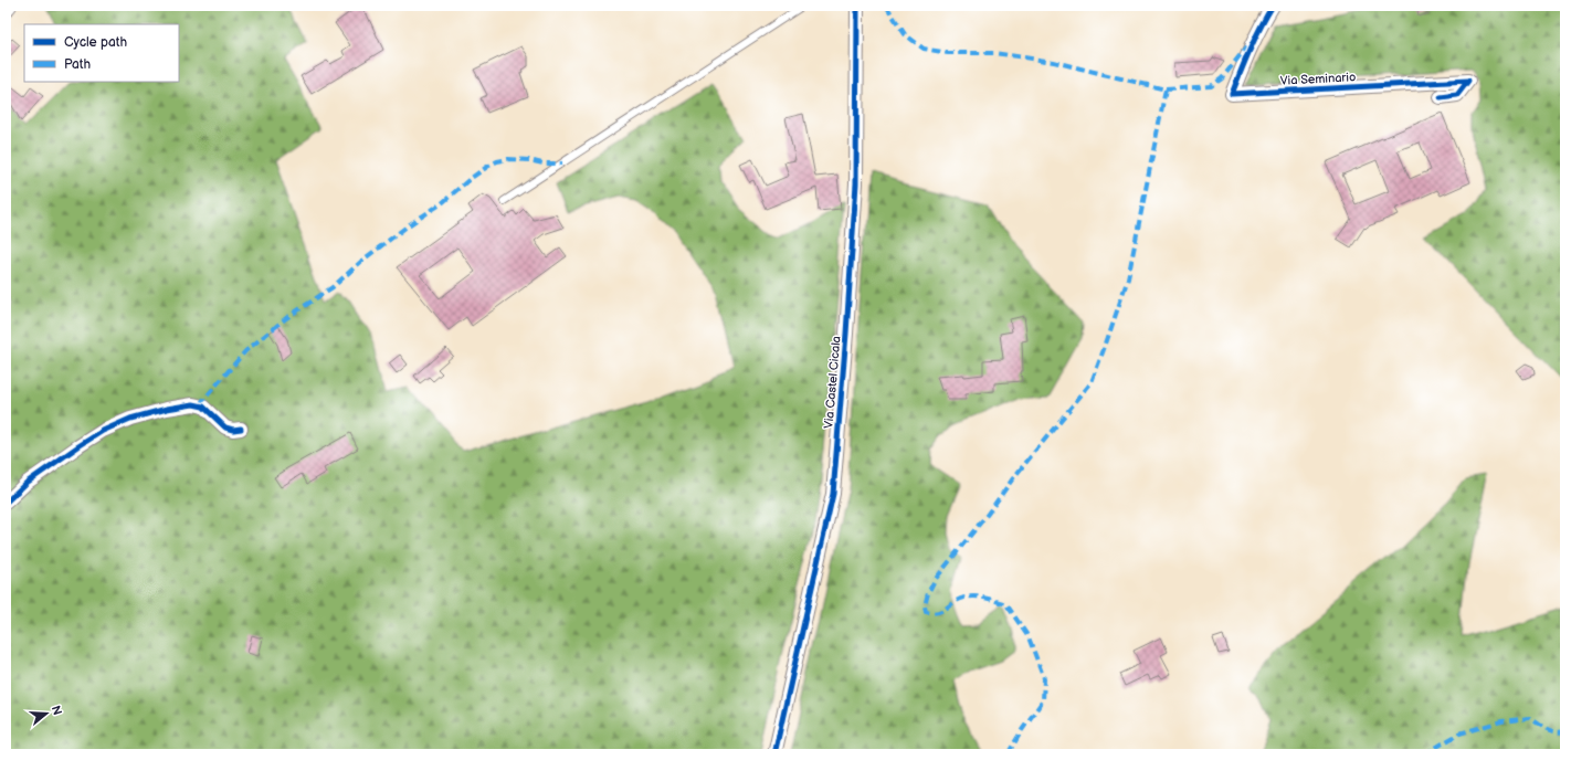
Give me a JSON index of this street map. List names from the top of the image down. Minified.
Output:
{"streets":{"street":["Via Seminario","Via Castel Cicala"]},"legend":["Cycle path","Path"],"north":"right"}
